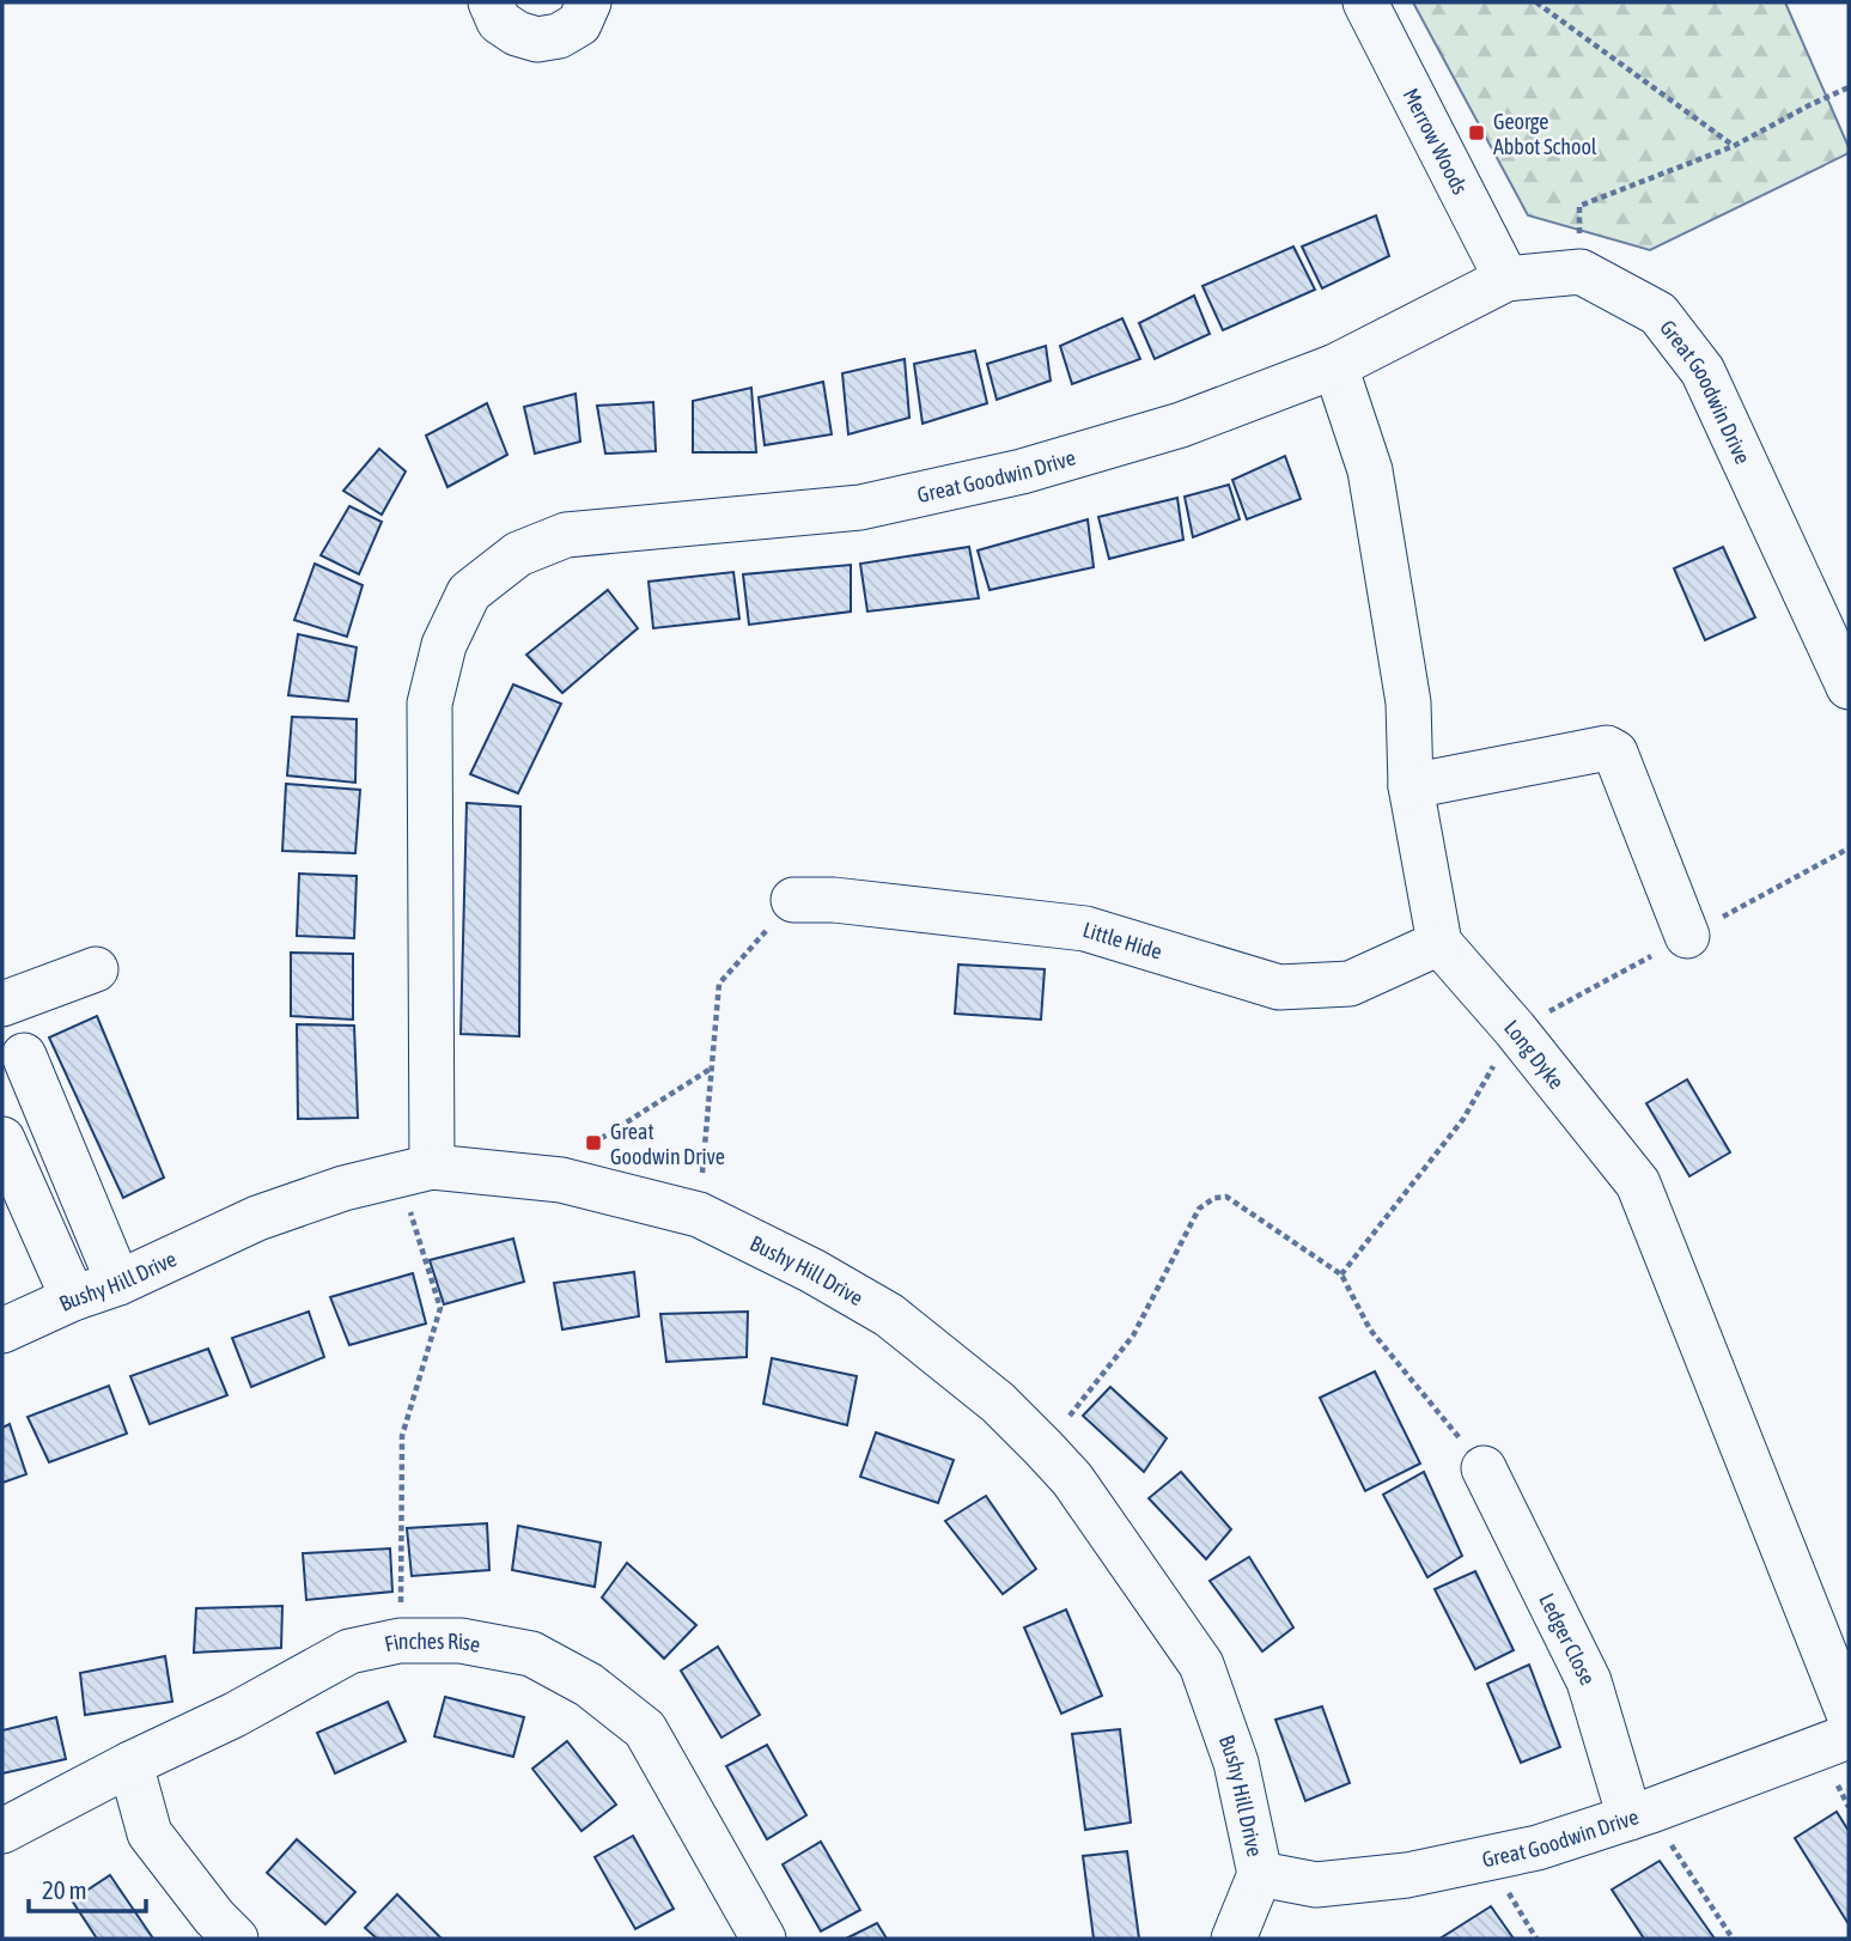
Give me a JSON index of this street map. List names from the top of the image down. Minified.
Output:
{"streets":{"street":["Merrow Woods","Great Goodwin Drive","Little Hide","Long Dyke","Bushy Hill Drive","Ledger Close","Finches Rise"]},"crossings":[["Merrow Woods","Great Goodwin Drive"],["Great Goodwin Drive","Bushy Hill Drive"],["Great Goodwin Drive","Ledger Close"],["Little Hide","Long Dyke"]],"places":{"transit":["George Abbot School","Great Goodwin Drive"]},"scale_bar":"20 m"}
